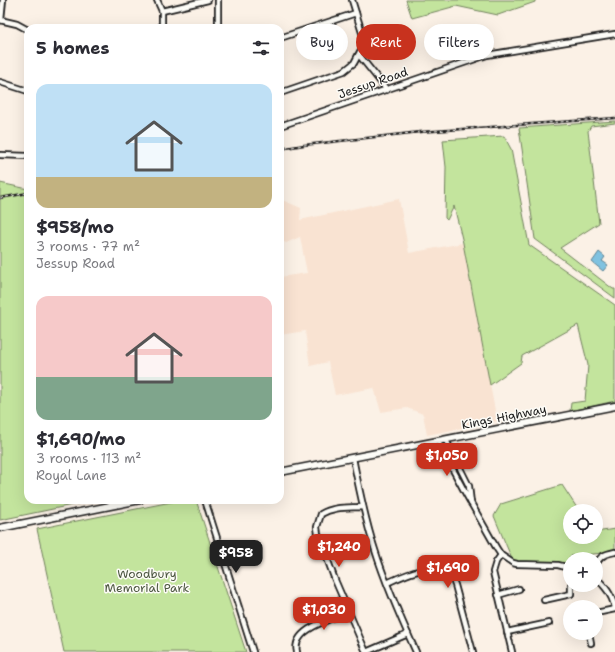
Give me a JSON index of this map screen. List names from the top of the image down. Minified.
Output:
{"streets":{"main road":["Kings Highway"],"street":["Jessup Road"]},"parks":["Woodbury Memorial Park"],"page":{"chip":["Buy","Rent","Filters"],"heading":"5 homes","list":[{"name":"$958/mo","note":"3 rooms · 77 m² · Jessup Road"},{"name":"$1,690/mo","note":"3 rooms · 113 m² · Royal Lane"}],"price":["$1,050","$1,240","$958","$1,690","$1,030"],"map_buttons":["+","−"]}}
